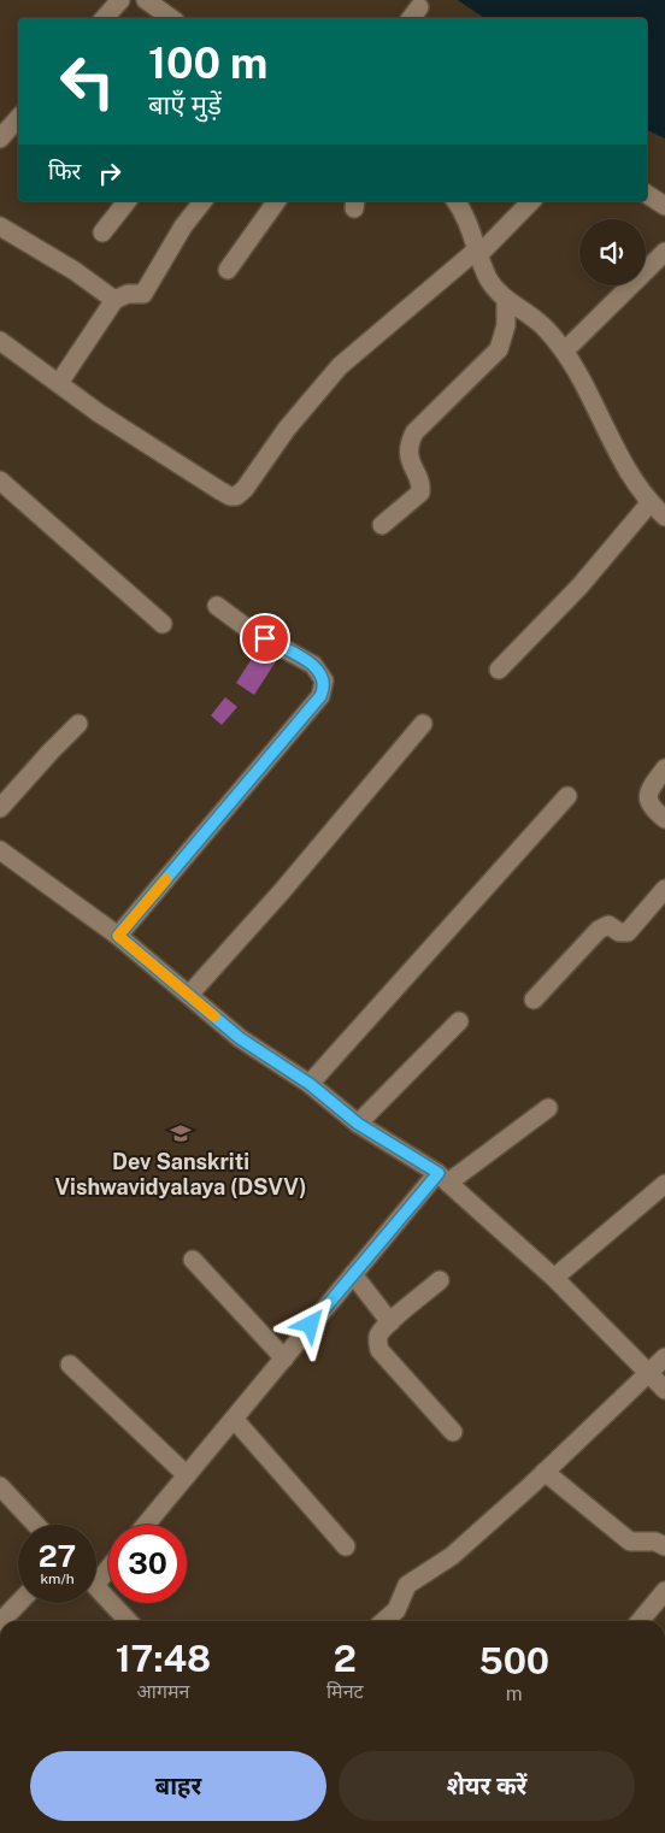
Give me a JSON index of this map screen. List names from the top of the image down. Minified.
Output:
{"places":{"school or university":["Dev Sanskriti Vishwavidyalaya (DSVV)"]},"page":{"turn":["100 m","बाएँ मुड़ें"],"then":"फिर","speed":"27 km/h","limit":"30","eta":["17:48","आगमन","2","मिनट","500","m"],"buttons":["बाहर","शेयर करें"]}}
